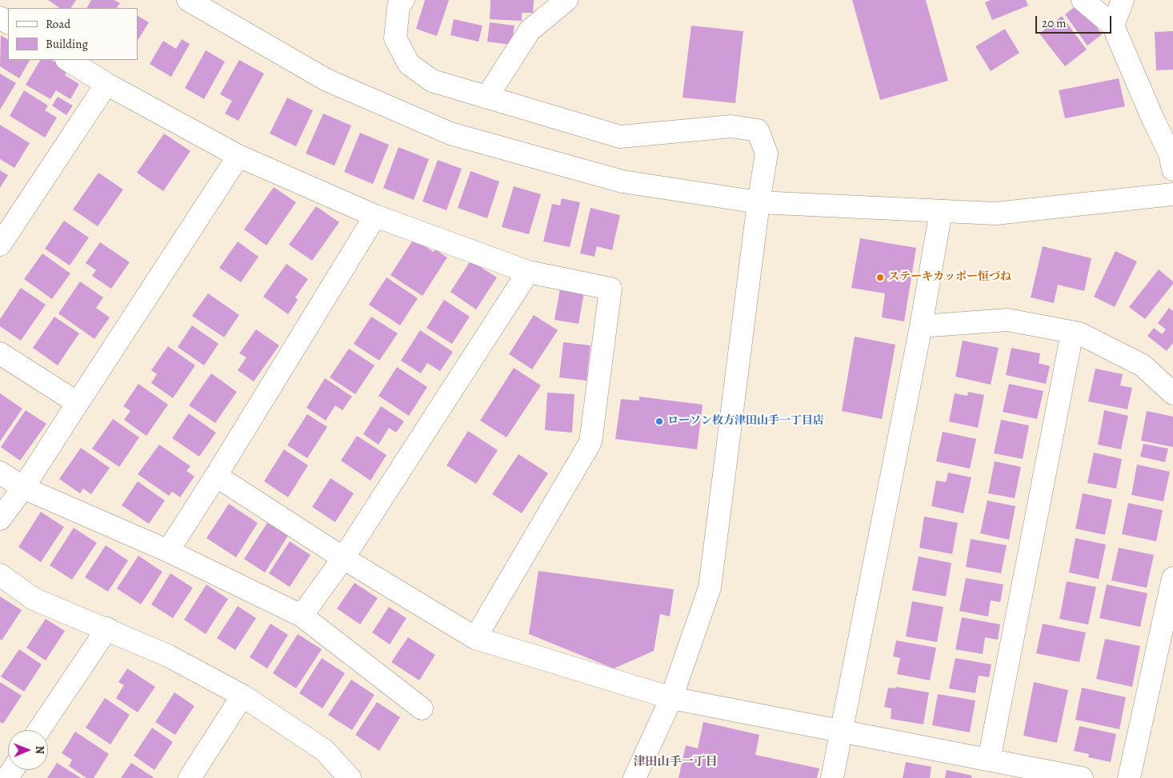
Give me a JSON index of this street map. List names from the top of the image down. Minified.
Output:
{"districts":["津田山手一丁目"],"places":["ステーキカッポー恒づね","ローソン枚方津田山手一丁目店"],"legend":["Road","Building"],"scale_bar":"20 m","north":"right"}
